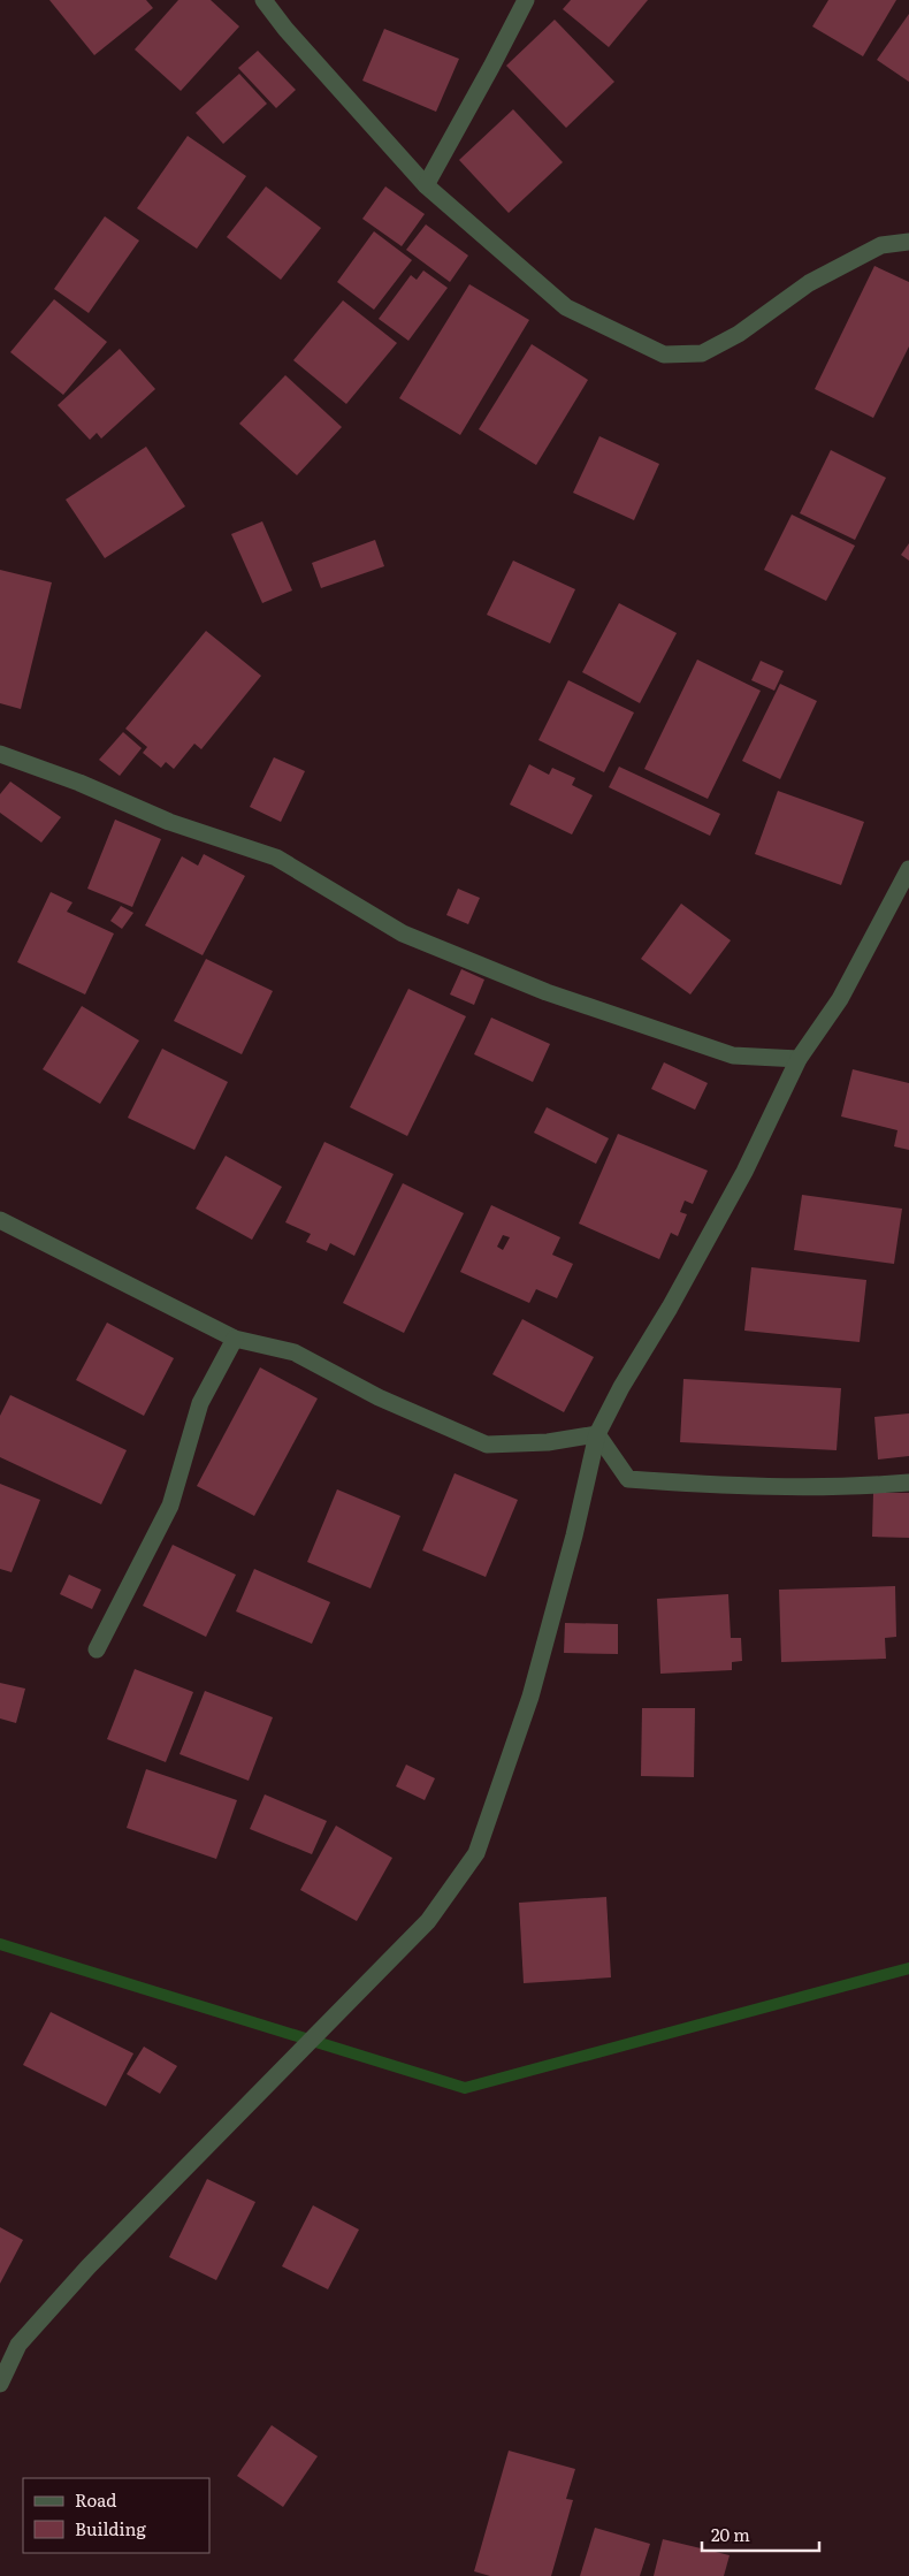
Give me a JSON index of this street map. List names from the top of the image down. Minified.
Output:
{"legend":["Road","Building"],"scale_bar":"20 m"}
